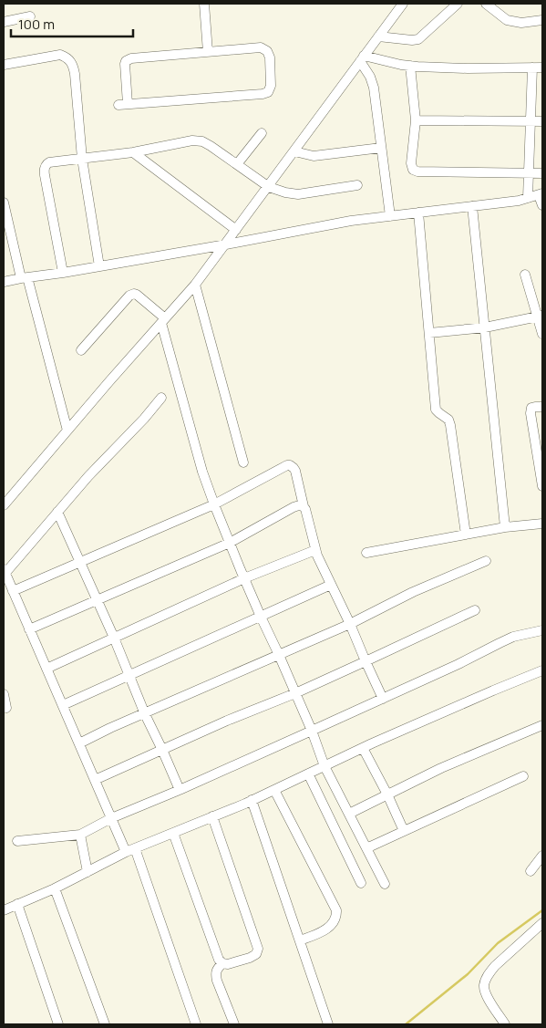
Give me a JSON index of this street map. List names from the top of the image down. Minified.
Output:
{"scale_bar":"100 m"}
